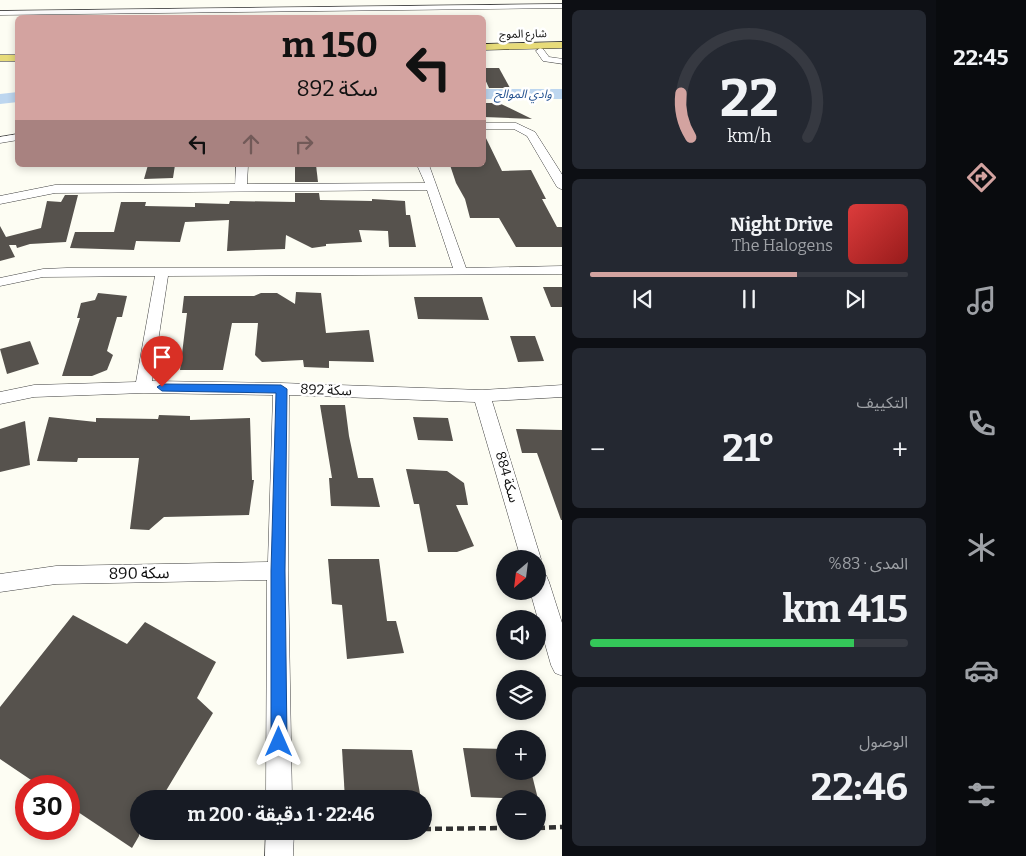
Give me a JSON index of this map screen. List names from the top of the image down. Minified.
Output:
{"streets":{"main road":["شارع الموج"],"street":["سكة 892","سكة 884","سكة 890"]},"crossings":[["سكة 892","سكة 884"]],"water":["وادي الموالح"],"north":"bottom left","page":{"tabs":"22:45","turn":["150 m","سكة 892"],"song":["Night Drive","The Halogens"],"tile":["التكييف",["المدى · 83%","415 km"],["الوصول","22:46"]],"heat":["−","21°","+"],"map_buttons":["+","−"],"limit":"30","trip":"22:46 · 1 دقيقة · 200 m","gauge":["22","km/h"]}}
